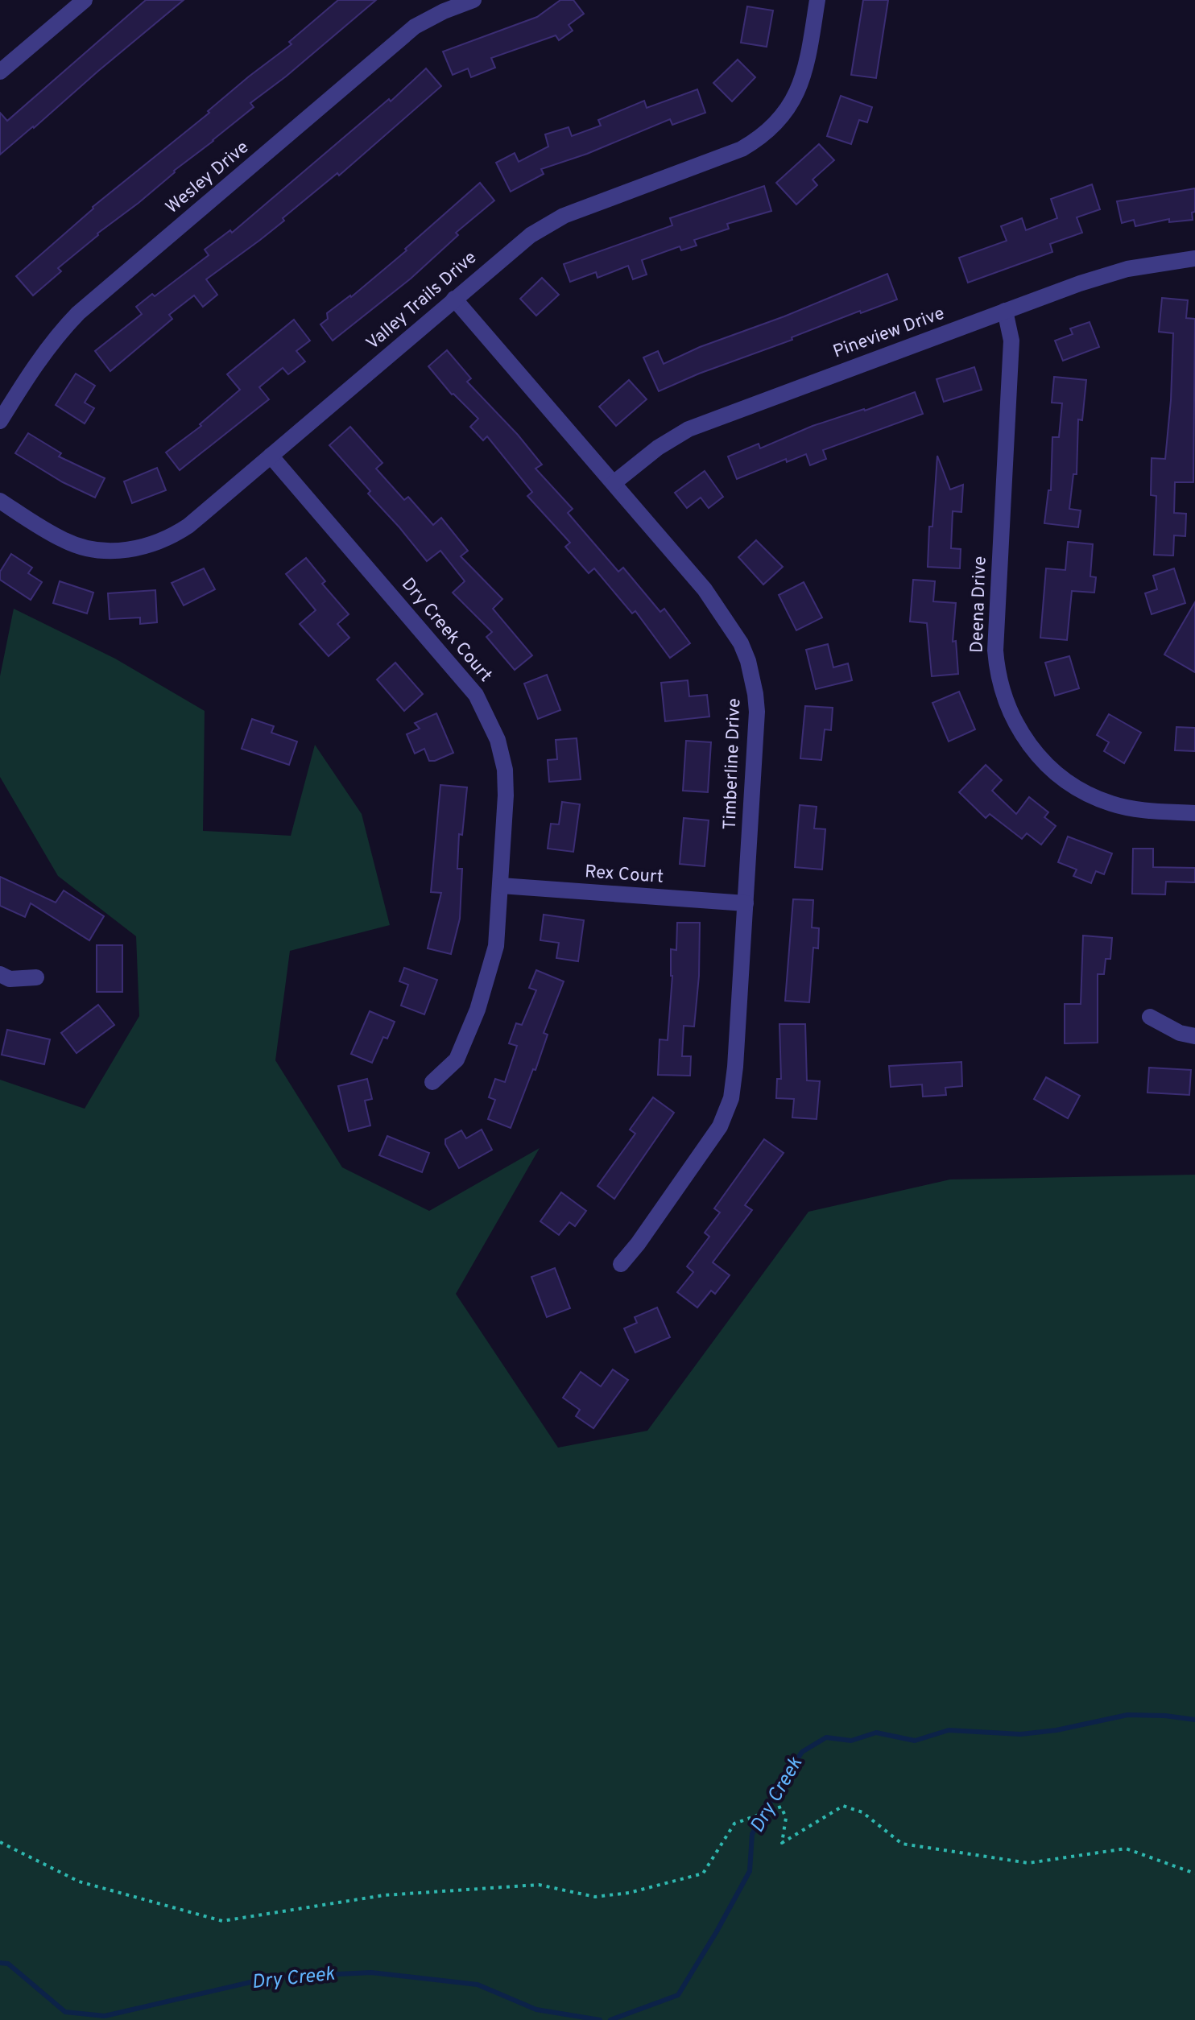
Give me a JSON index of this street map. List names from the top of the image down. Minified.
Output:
{"streets":{"street":["Wesley Drive","Valley Trails Drive","Pineview Drive","Deena Drive","Dry Creek Court","Timberline Drive","Rex Court"]},"crossings":[["Valley Trails Drive","Dry Creek Court"],["Valley Trails Drive","Timberline Drive"],["Pineview Drive","Deena Drive"],["Pineview Drive","Timberline Drive"],["Dry Creek Court","Rex Court"],["Timberline Drive","Rex Court"]],"water":["Dry Creek"]}
